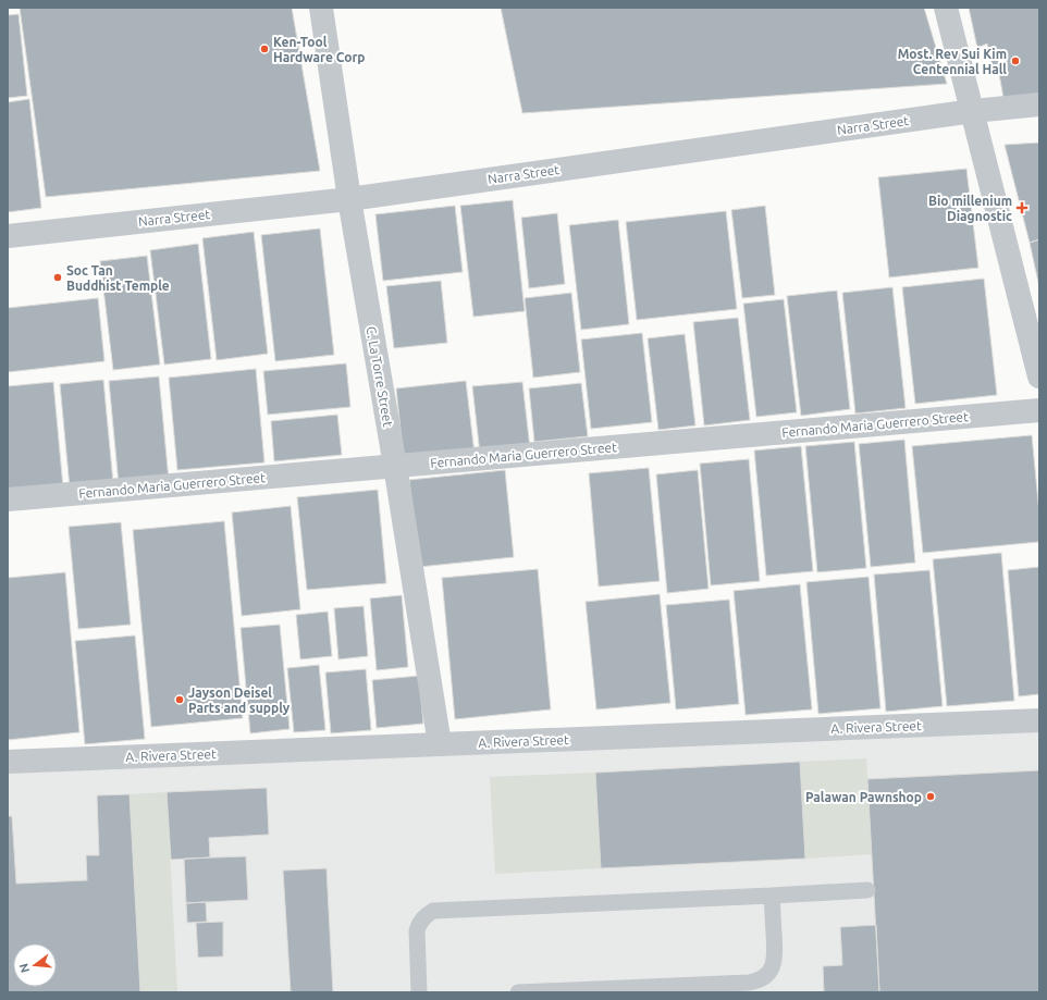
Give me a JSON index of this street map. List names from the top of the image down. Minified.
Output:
{"streets":{"street":["Narra Street","C. La Torre Street","Fernando Maria Guerrero Street","A. Rivera Street"]},"crossings":[["Narra Street","C. La Torre Street"],["C. La Torre Street","Fernando Maria Guerrero Street"],["C. La Torre Street","A. Rivera Street"]],"places":{"other":["Ken-Tool Hardware Corp","Most. Rev Sui Kim Centennial Hall","Soc Tan Buddhist Temple","Jayson Deisel Parts and supply","Palawan Pawnshop"],"health":["Bio millenium Diagnostic"]},"north":"left"}
